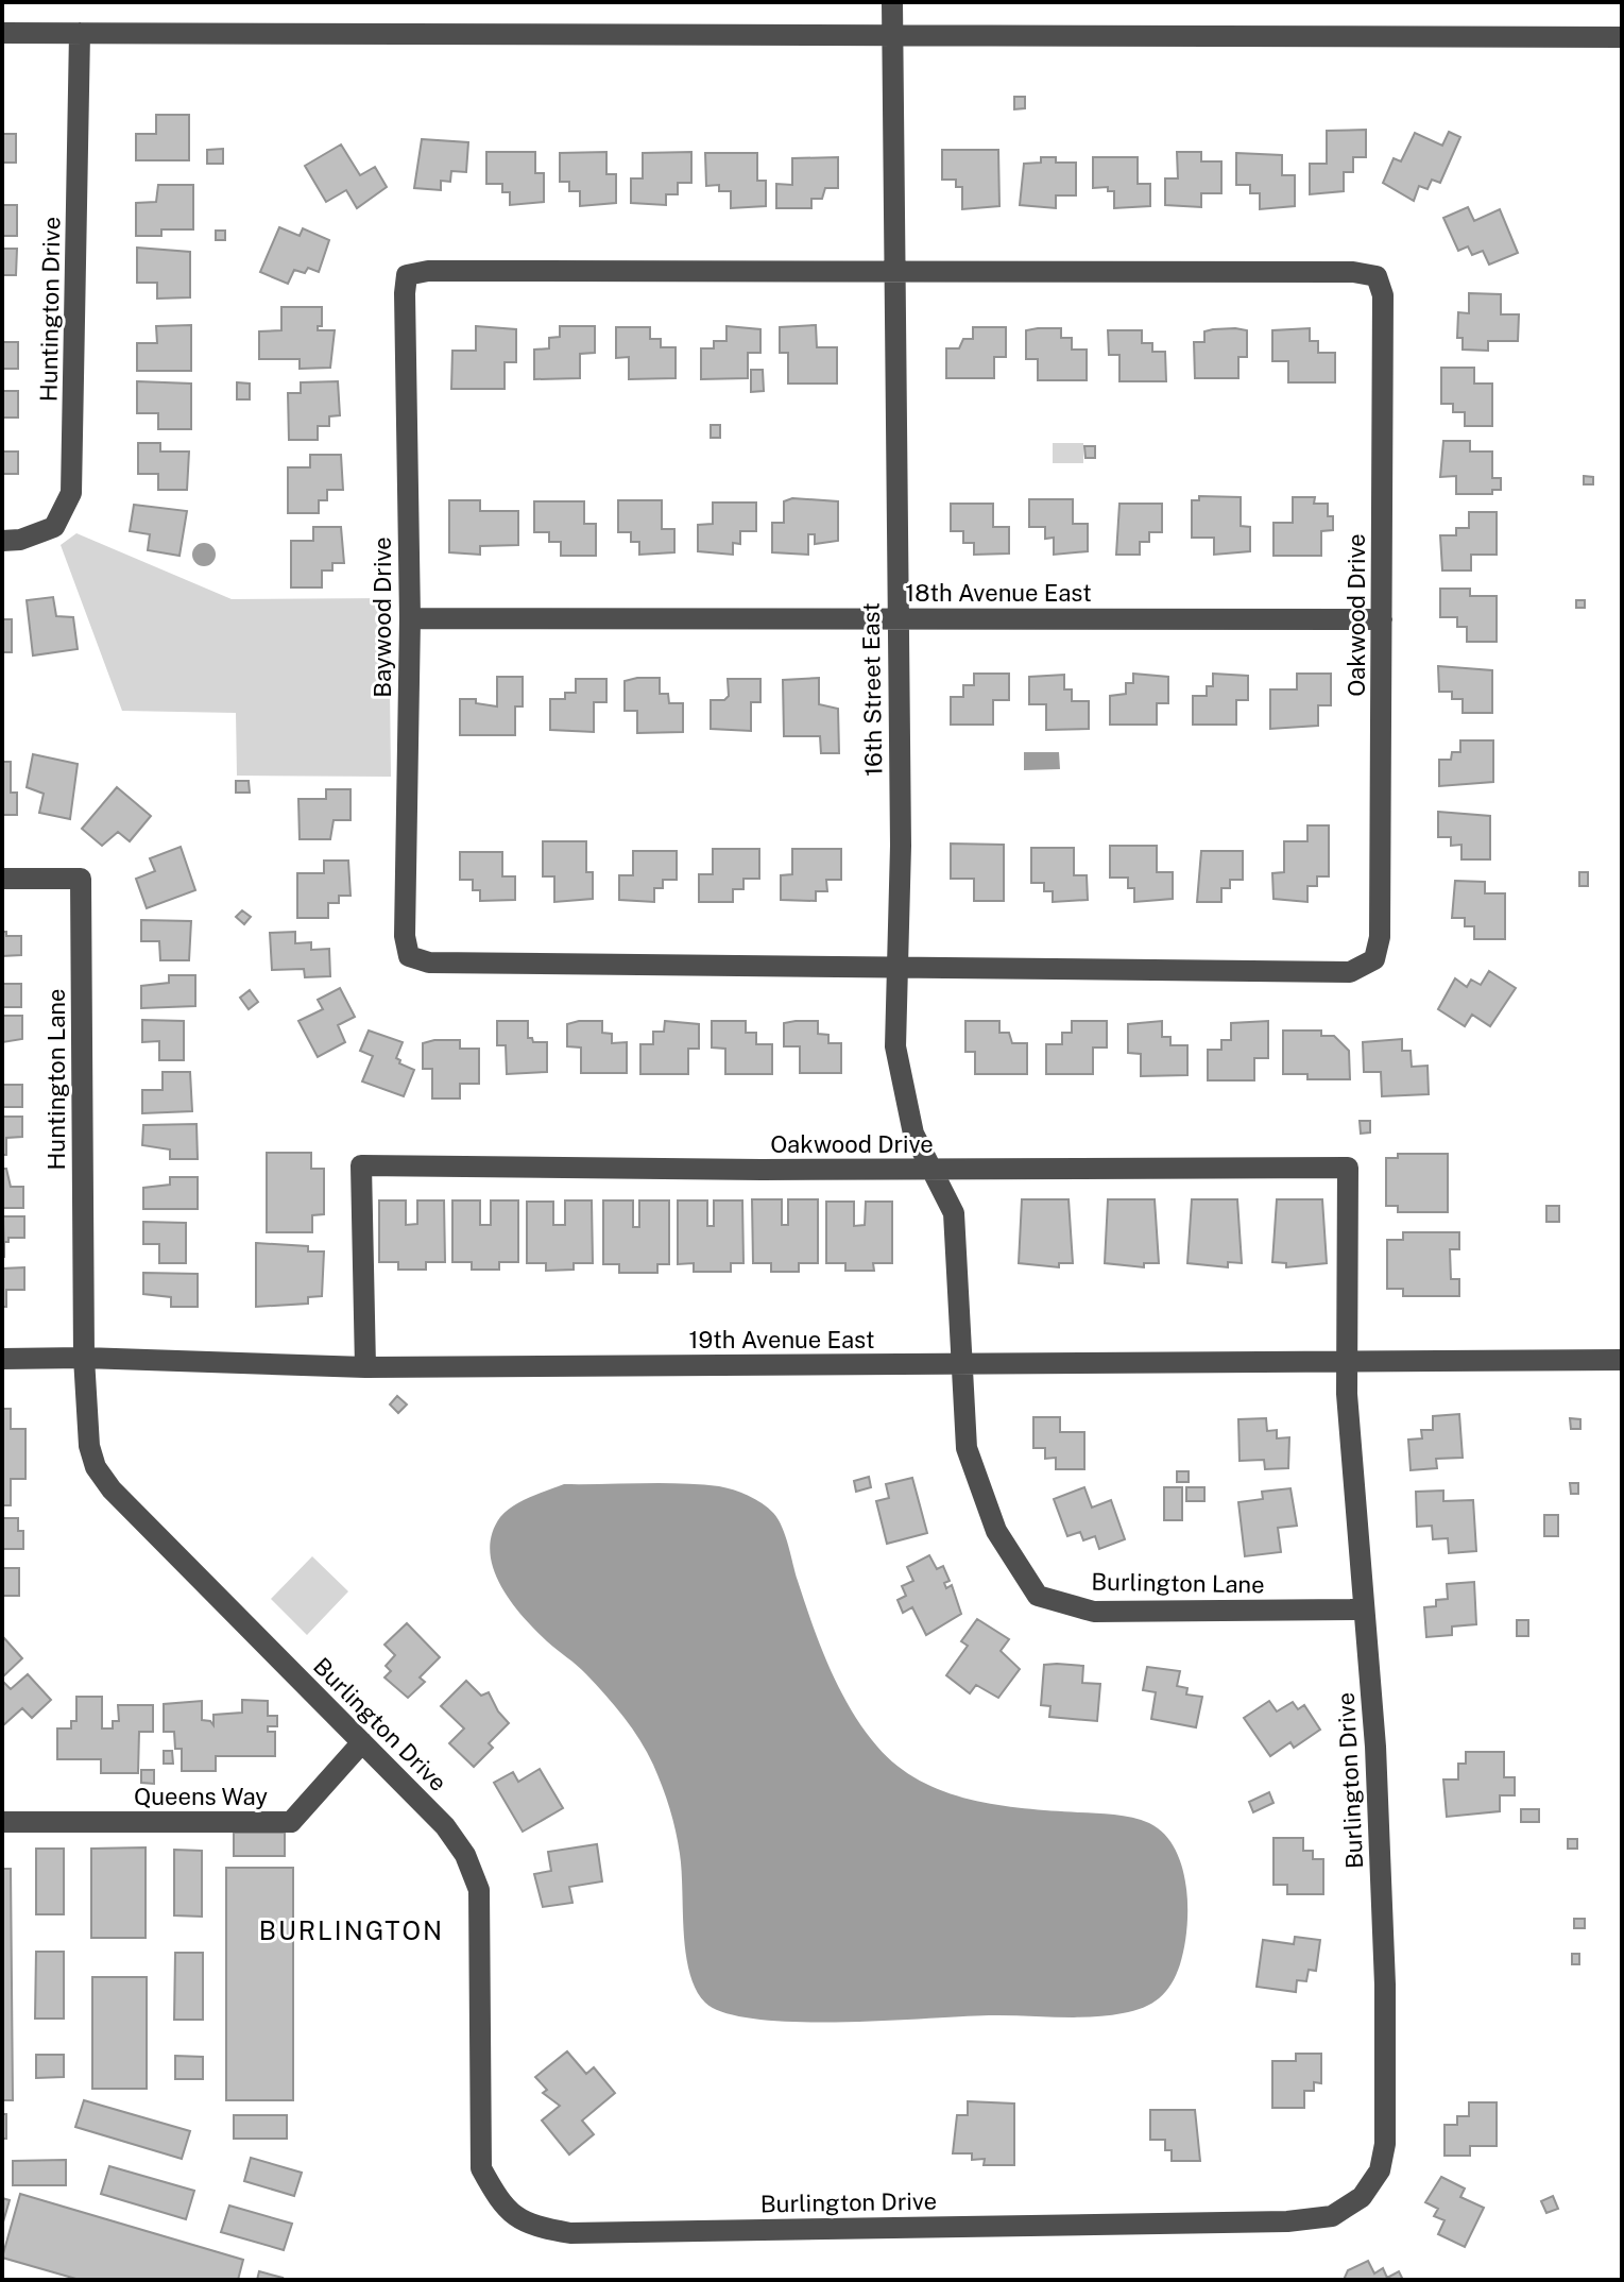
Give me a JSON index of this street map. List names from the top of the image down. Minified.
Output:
{"streets":{"street":["Huntington Drive","18th Avenue East","Oakwood Drive","Baywood Drive","16th Street East","Huntington Lane","19th Avenue East","Burlington Lane","Burlington Drive","Queens Way"]},"crossings":[["18th Avenue East","Oakwood Drive"],["18th Avenue East","Baywood Drive"],["18th Avenue East","16th Street East"],["Oakwood Drive","Baywood Drive"],["Oakwood Drive","16th Street East"],["Oakwood Drive","19th Avenue East"],["Oakwood Drive","Burlington Drive"],["Baywood Drive","16th Street East"],["16th Street East","19th Avenue East"],["16th Street East","Burlington Lane"],["Huntington Lane","19th Avenue East"],["Huntington Lane","Burlington Drive"],["19th Avenue East","Burlington Lane"],["19th Avenue East","Burlington Drive"],["Burlington Lane","Burlington Drive"],["Burlington Drive","Queens Way"]],"districts":["BURLINGTON"]}
